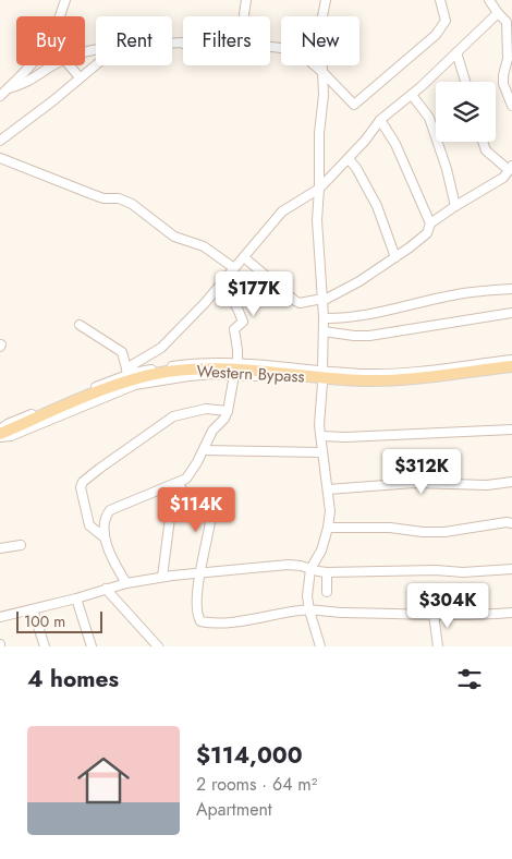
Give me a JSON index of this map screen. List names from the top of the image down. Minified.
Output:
{"streets":{"main road":["Western Bypass"]},"scale_bar":"100 m","page":{"chip":["Buy","Rent","Filters","New"],"price":["$177K","$312K","$114K","$304K"],"scale":"100 m","heading":"4 homes","list":[{"name":"$114,000","note":"2 rooms · 64 m² · Apartment"}]}}
